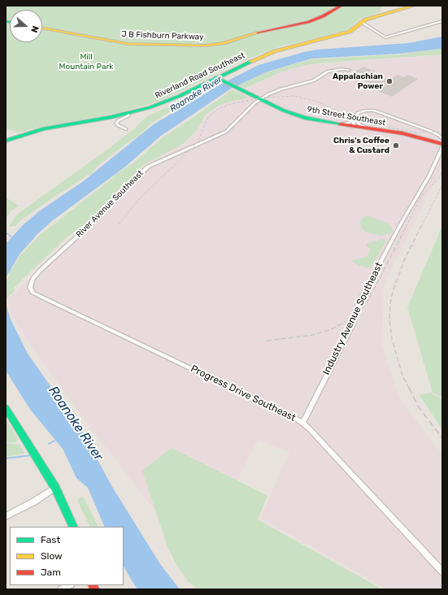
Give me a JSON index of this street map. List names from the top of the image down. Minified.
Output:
{"streets":{"street":["J B Fishburn Parkway","Riverland Road Southeast","9th Street Southeast","River Avenue Southeast","Industry Avenue Southeast","Progress Drive Southeast"]},"crossings":[["Riverland Road Southeast","9th Street Southeast"],["9th Street Southeast","River Avenue Southeast"],["River Avenue Southeast","Progress Drive Southeast"],["Industry Avenue Southeast","Progress Drive Southeast"]],"water":["Roanoke River"],"parks":["Mill Mountain Park"],"places":["Appalachian Power","Chris's Coffee & Custard"],"legend":["Fast","Slow","Jam"],"north":"right"}
